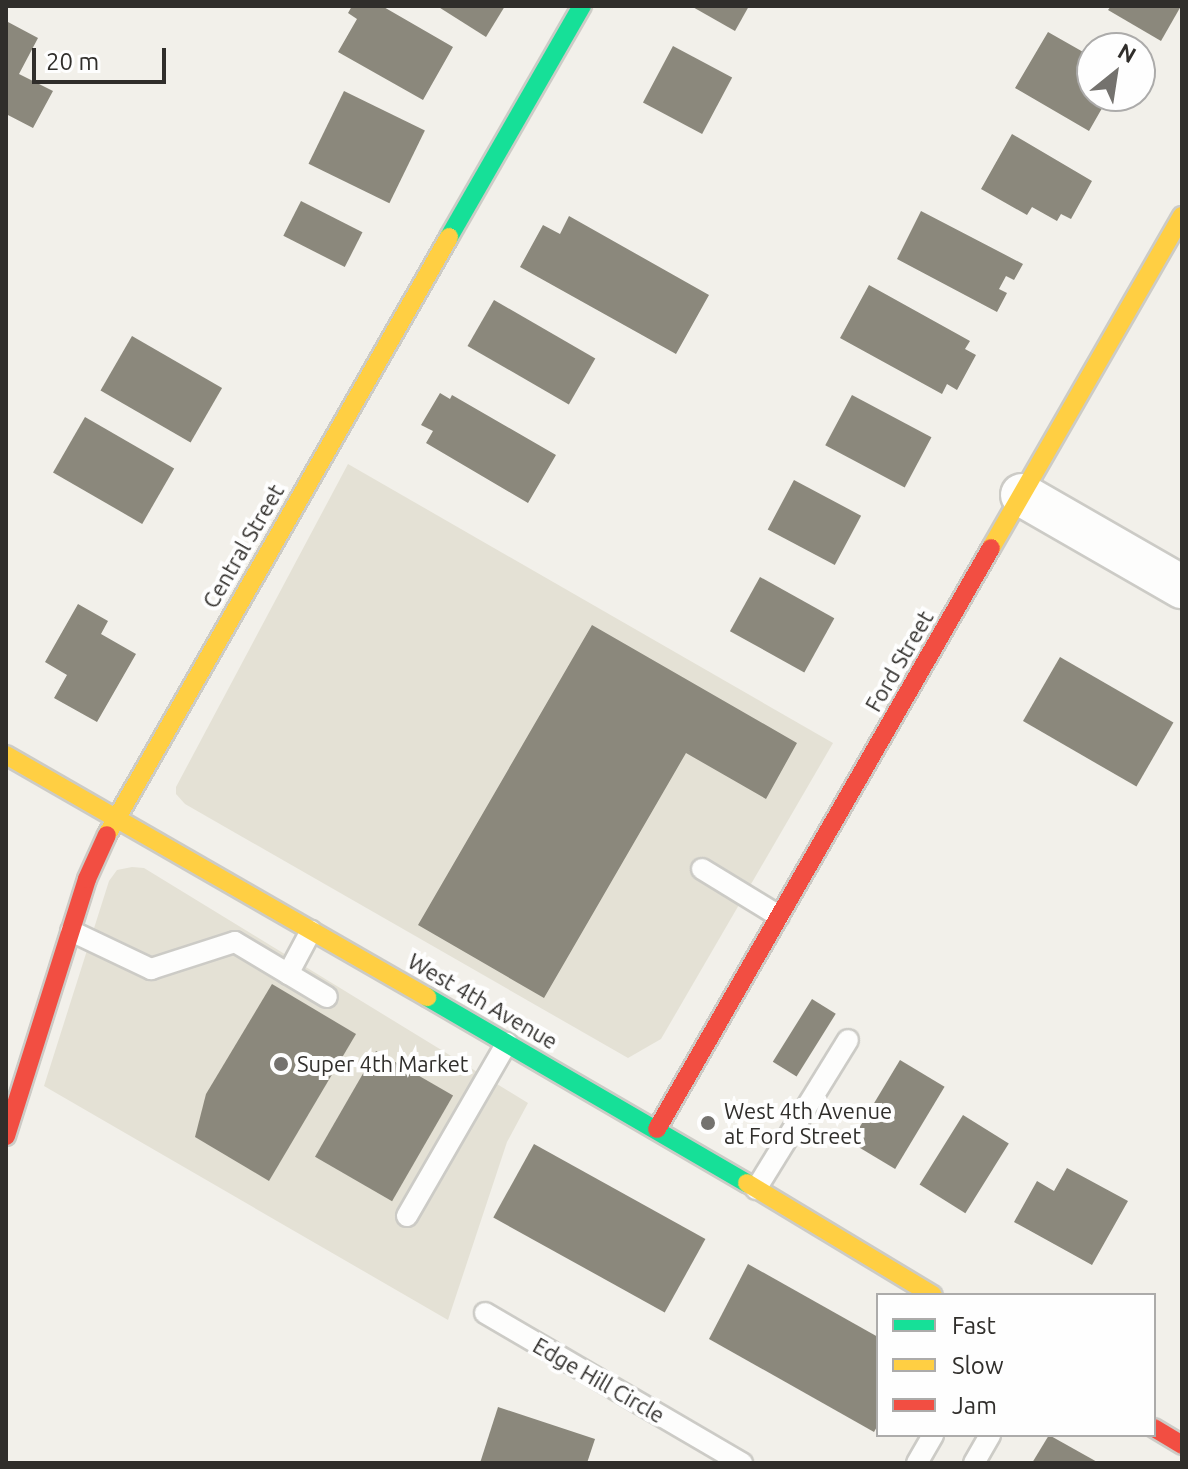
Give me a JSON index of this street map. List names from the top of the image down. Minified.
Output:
{"streets":{"street":["Central Street","Ford Street","West 4th Avenue"],"lane":["Edge Hill Circle"]},"crossings":[["Central Street","West 4th Avenue"],["Ford Street","West 4th Avenue"]],"places":["Super 4th Market","West 4th Avenue at Ford Street"],"legend":["Fast","Slow","Jam"],"scale_bar":"20 m","north":"top right"}
